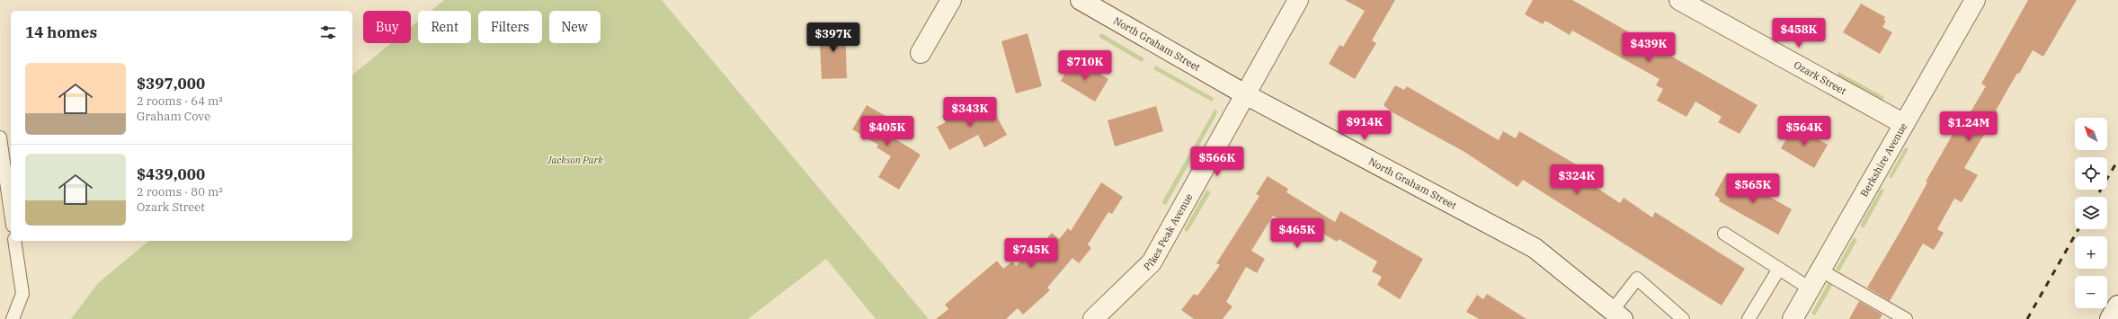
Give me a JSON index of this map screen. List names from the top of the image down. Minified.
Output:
{"streets":{"street":["North Graham Street","Ozark Street","Berkshire Avenue","Pikes Peak Avenue"]},"crossings":[["North Graham Street","Pikes Peak Avenue"],["Ozark Street","Berkshire Avenue"]],"parks":["Jackson Park"],"north":"top left","page":{"chip":["Buy","Rent","Filters","New"],"heading":"14 homes","price":["$458K","$397K","$439K","$710K","$343K","$914K","$1.24M","$405K","$564K","$566K","$324K","$565K","$465K","$745K"],"list":[{"name":"$397,000","note":"2 rooms · 64 m² · Graham Cove"},{"name":"$439,000","note":"2 rooms · 80 m² · Ozark Street"}],"map_buttons":["+","−"]}}
